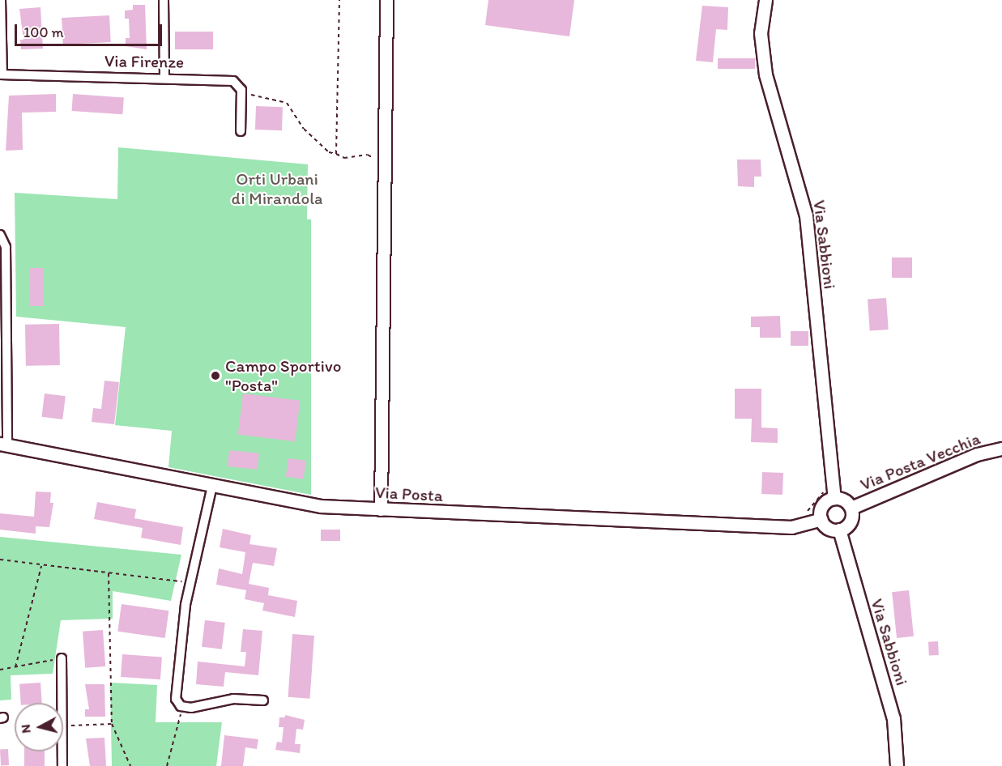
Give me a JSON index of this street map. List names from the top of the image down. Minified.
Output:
{"streets":{"street":["Via Firenze","Via Sabbioni","Via Posta Vecchia","Via Posta"]},"crossings":[["Via Sabbioni","Via Posta Vecchia"],["Via Sabbioni","Via Posta"],["Via Posta Vecchia","Via Posta"]],"parks":["Orti Urbani di Mirandola"],"places":["Campo Sportivo \"Posta\""],"scale_bar":"100 m","north":"left"}
